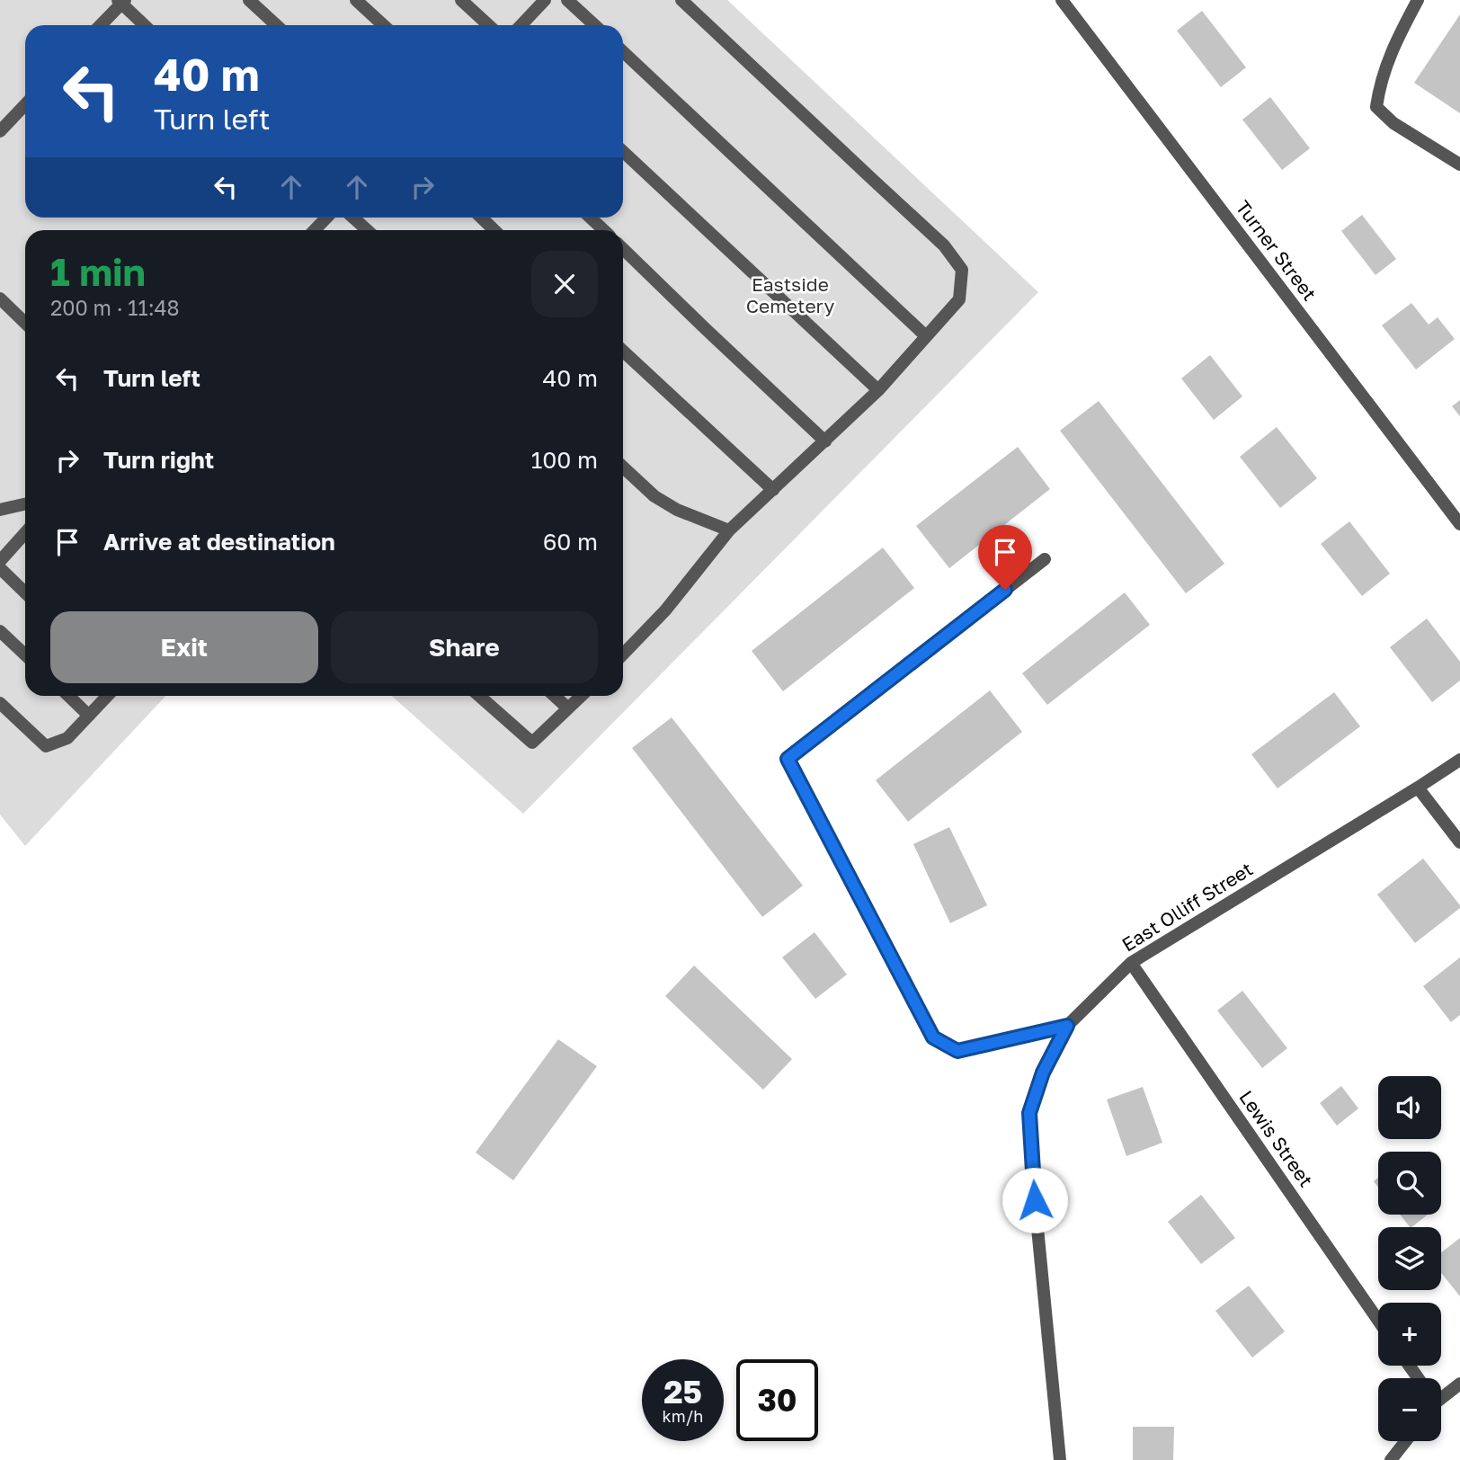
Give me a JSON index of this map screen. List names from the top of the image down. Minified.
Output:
{"streets":{"street":["Turner Street","East Olliff Street","Lewis Street"]},"crossings":[["East Olliff Street","Lewis Street"]],"parks":["Eastside Cemetery"],"page":{"turn":["40 m","Turn left"],"heading":["1 min","200 m · 11:48"],"list":[{"name":"Turn left","value":"40 m"},{"name":"Turn right","value":"100 m"},{"name":"Arrive at destination","value":"60 m"}],"buttons":["Exit","Share"],"map_buttons":["+","−"],"speed":"25 km/h","limit":"30"}}
